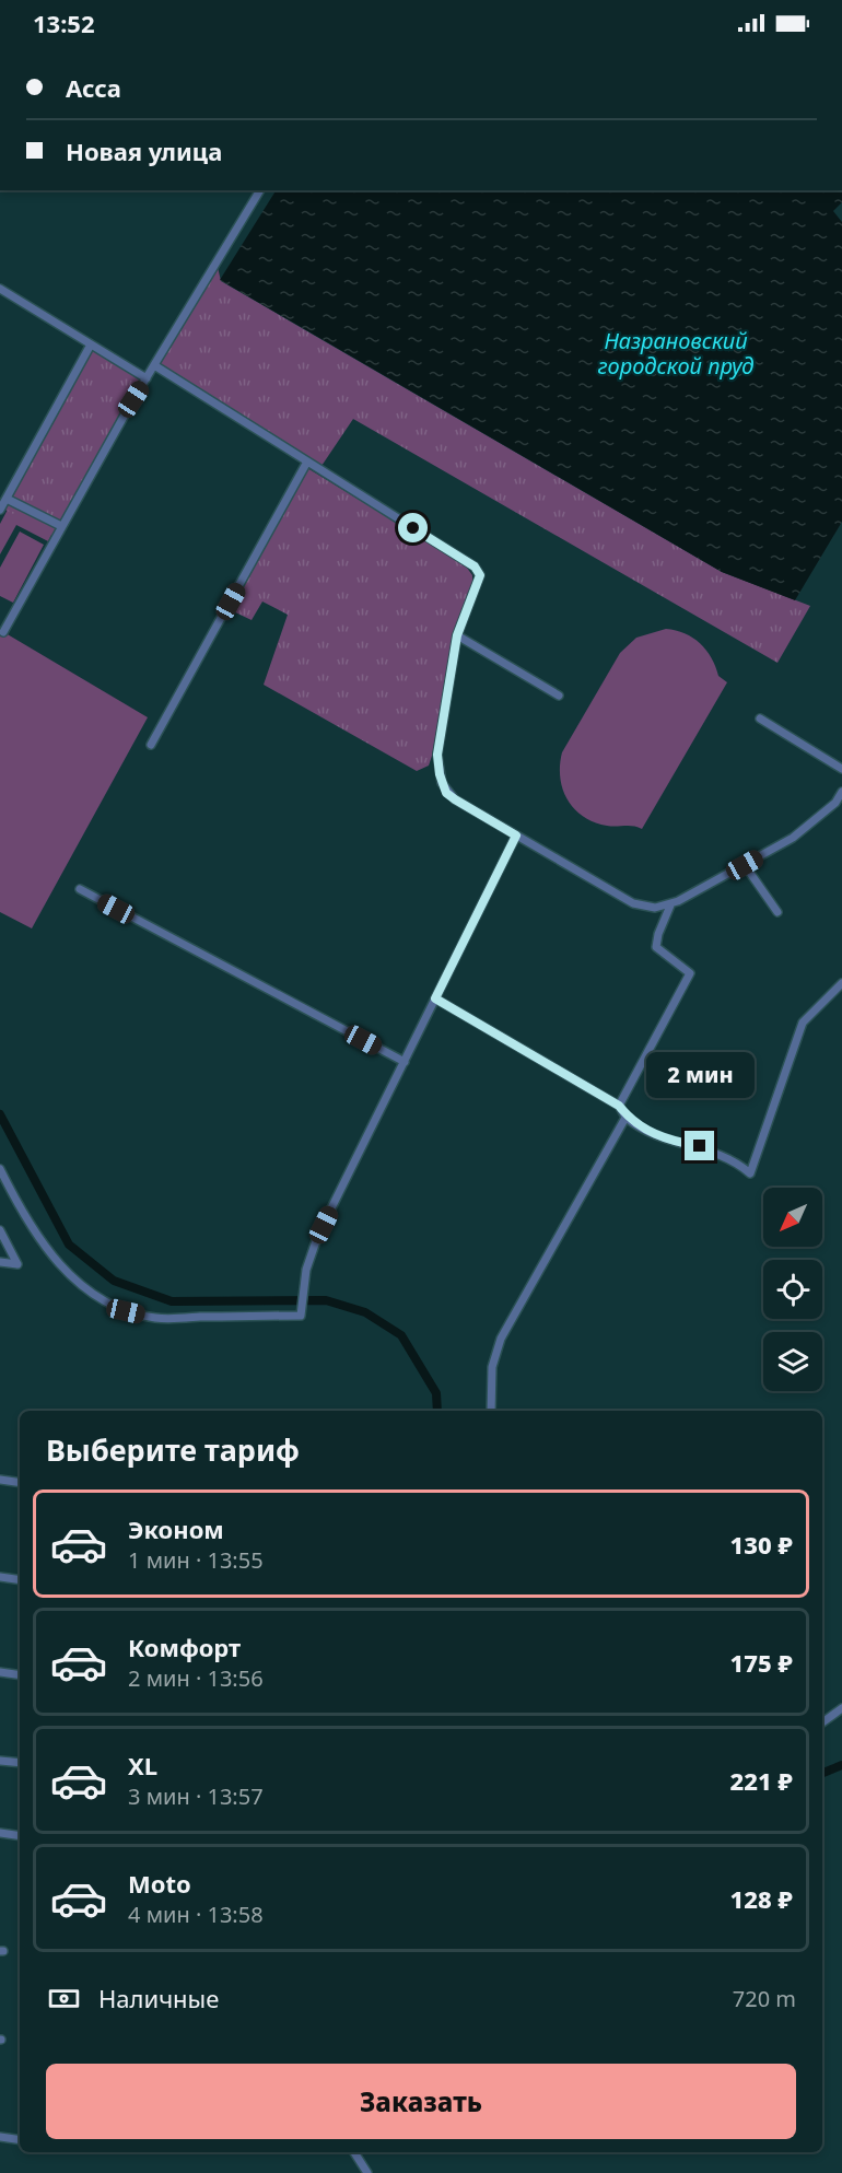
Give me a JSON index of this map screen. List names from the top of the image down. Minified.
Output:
{"water":["Назрановский городской пруд"],"north":"bottom left","page":{"status":"13:52","banner":["Асса","Новая улица"],"bubble":"2 мин","heading":"Выберите тариф","list":[{"name":"Эконом","note":"1 мин · 13:55","value":"130 ₽"},{"name":"Комфорт","note":"2 мин · 13:56","value":"175 ₽"},{"name":"XL","note":"3 мин · 13:57","value":"221 ₽"},{"name":"Moto","note":"4 мин · 13:58","value":"128 ₽"}],"pay":["Наличные","720 m"],"buttons":"Заказать"}}
